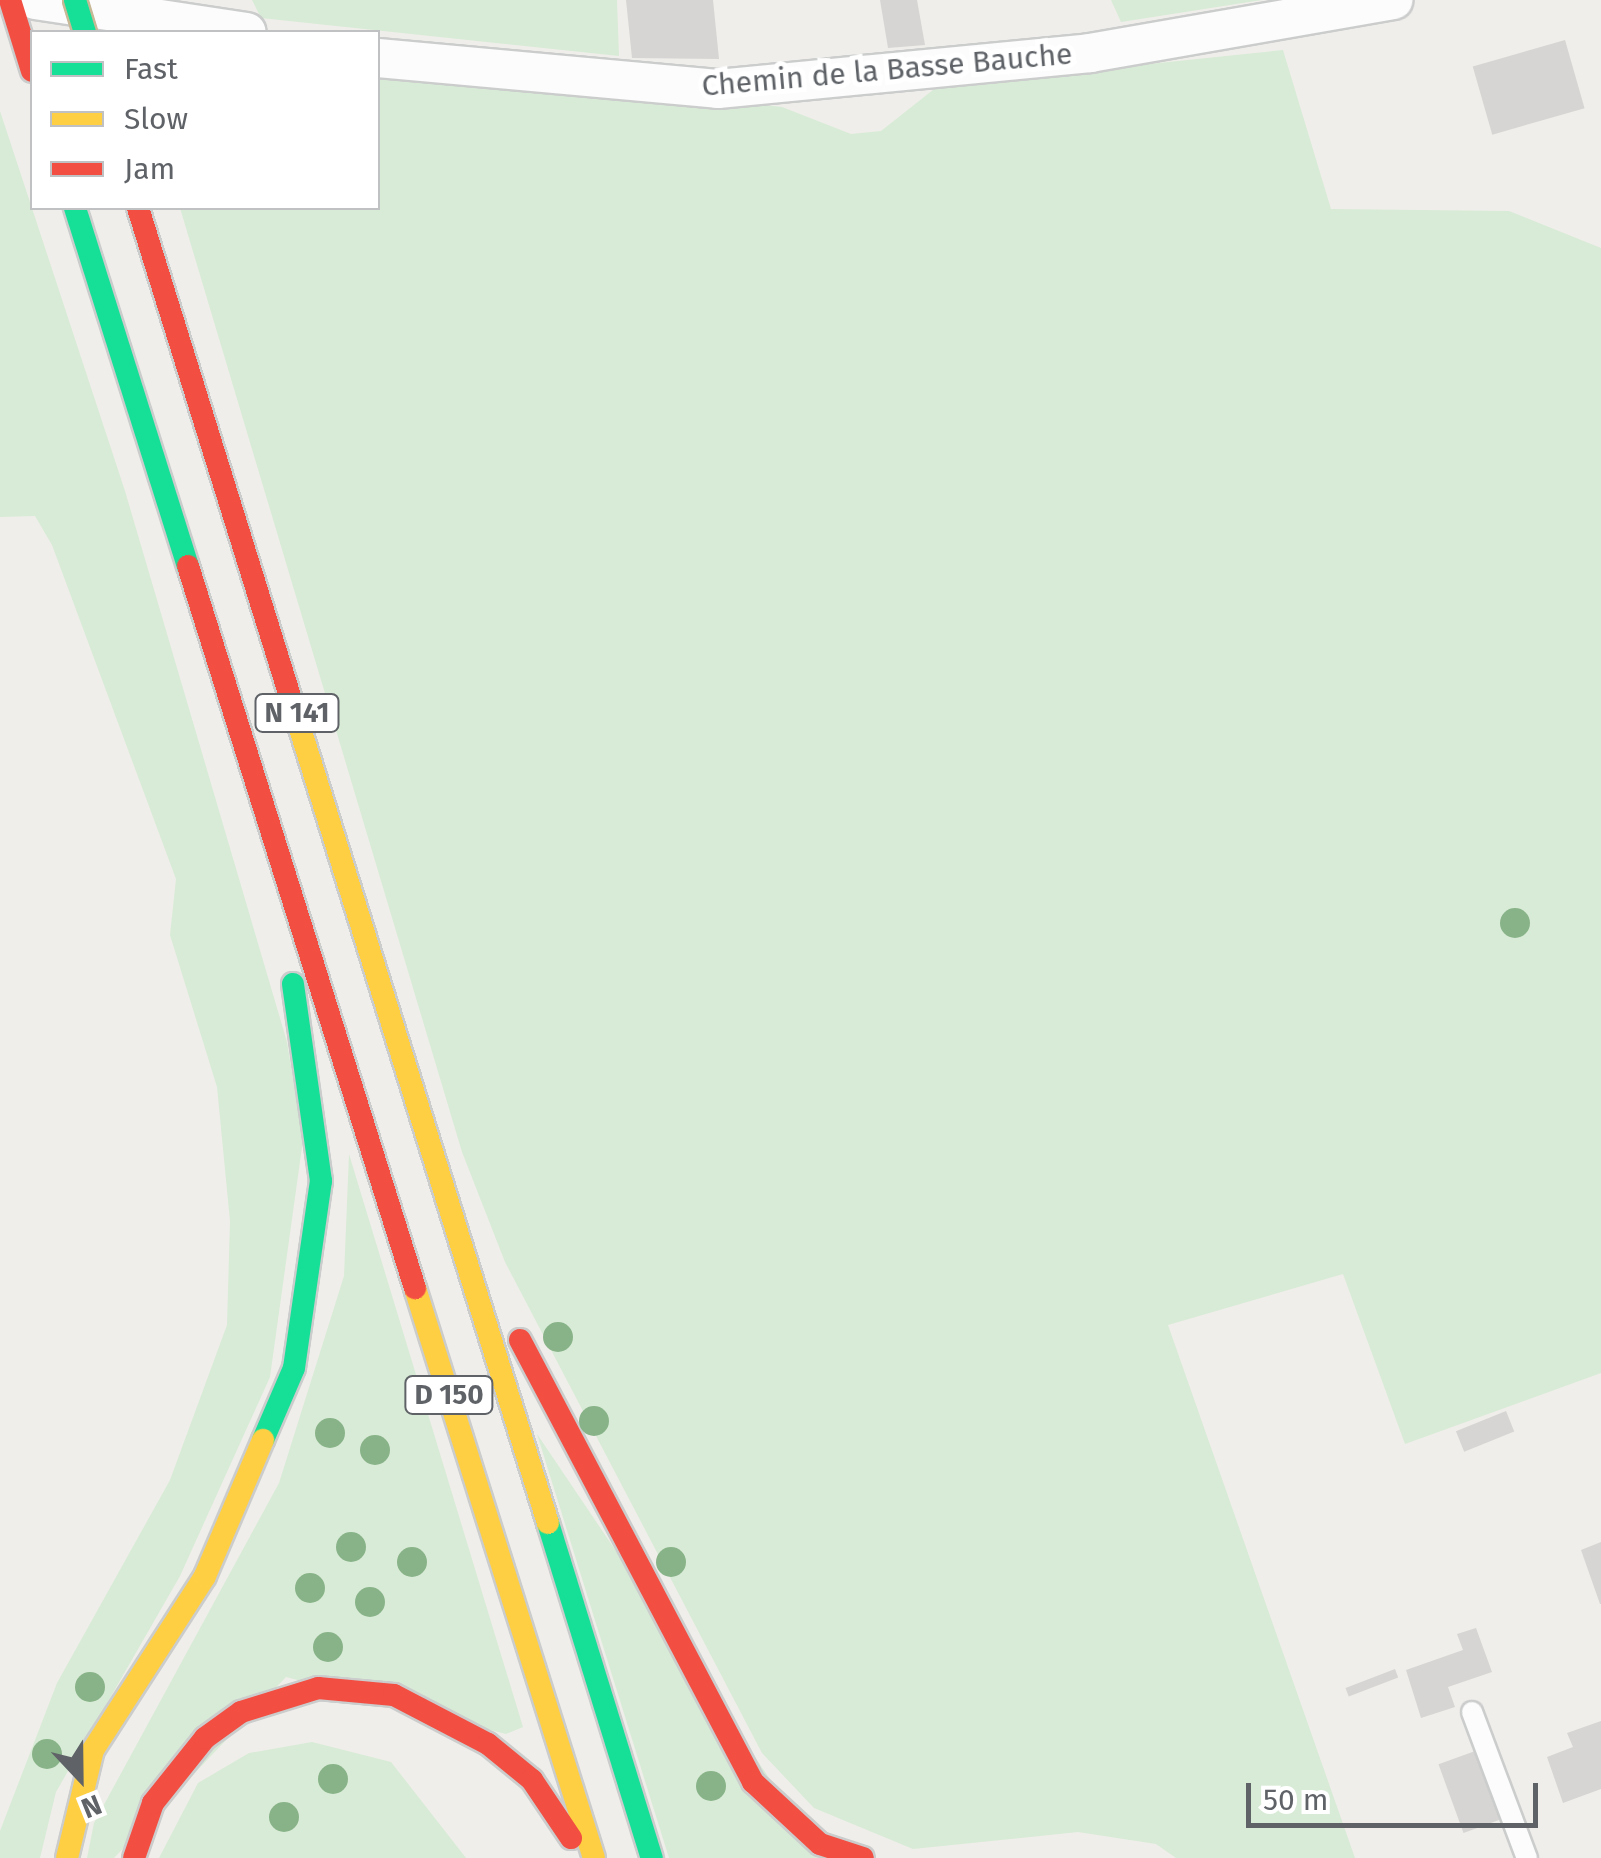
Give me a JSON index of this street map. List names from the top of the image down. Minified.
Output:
{"streets":{"highway":["N 141","D 150"],"street":["Chemin de la Basse Bauche"]},"crossings":[["N 141","D 150"]],"legend":["Fast","Slow","Jam"],"scale_bar":"50 m","north":"bottom"}
